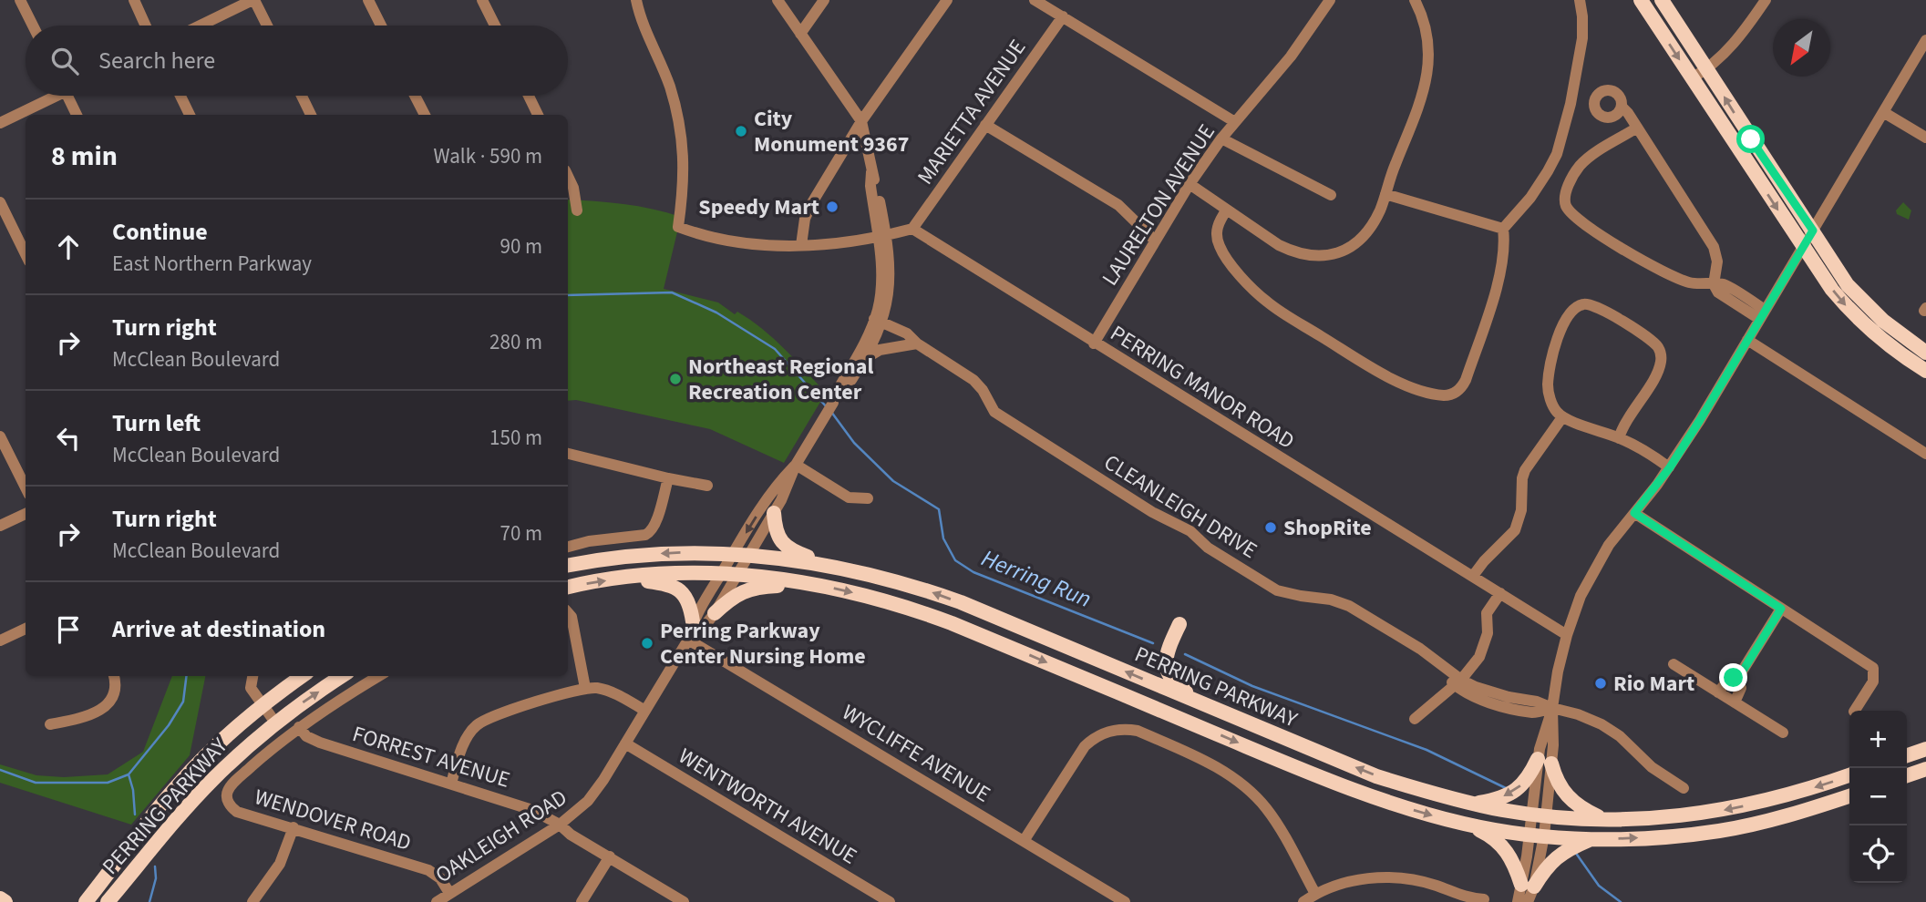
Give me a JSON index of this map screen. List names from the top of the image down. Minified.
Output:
{"streets":{"main road":["PERRING PARKWAY"],"street":["MARIETTA AVENUE","LAURELTON AVENUE","PERRING MANOR ROAD","CLEANLEIGH DRIVE","WYCLIFFE AVENUE","FORREST AVENUE","WENTWORTH AVENUE","WENDOVER ROAD","OAKLEIGH ROAD"]},"crossings":[["MARIETTA AVENUE","PERRING MANOR ROAD"],["LAURELTON AVENUE","PERRING MANOR ROAD"],["CLEANLEIGH DRIVE","OAKLEIGH ROAD"],["PERRING PARKWAY","OAKLEIGH ROAD"],["WYCLIFFE AVENUE","OAKLEIGH ROAD"],["FORREST AVENUE","WENDOVER ROAD"],["FORREST AVENUE","OAKLEIGH ROAD"],["WENTWORTH AVENUE","OAKLEIGH ROAD"],["WENDOVER ROAD","OAKLEIGH ROAD"]],"water":["Herring Run"],"places":["City Monument 9367","Speedy Mart","Northeast Regional Recreation Center","ShopRite","Perring Parkway Center Nursing Home","Rio Mart"],"north":"bottom left","page":{"search":"Search here","heading":["8 min","Walk · 590 m"],"list":[["Continue","East Northern Parkway","90 m"],["Turn right","McClean Boulevard","280 m"],["Turn left","McClean Boulevard","150 m"],["Turn right","McClean Boulevard","70 m"],"Arrive at destination"],"map_buttons":["+","−"]}}
